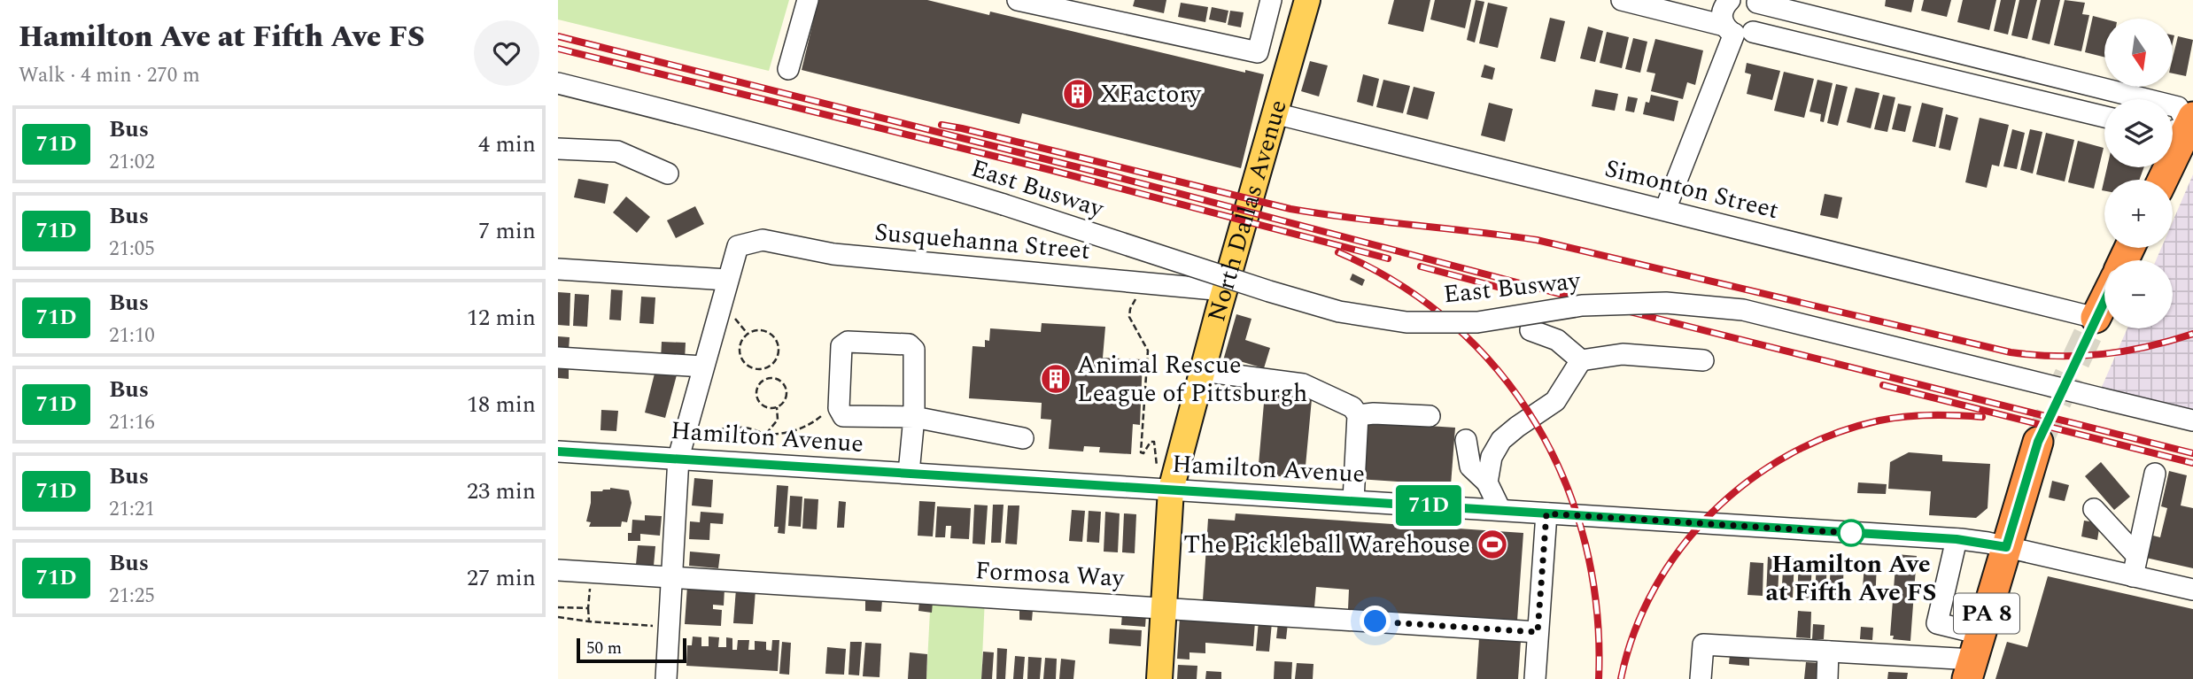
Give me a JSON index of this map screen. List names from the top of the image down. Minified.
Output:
{"streets":{"highway":["PA 8"],"main road":["North Dallas Avenue"],"street":["East Busway","Simonton Street","Susquehanna Street","Hamilton Avenue","Formosa Way"]},"crossings":[["Simonton Street","North Dallas Avenue"],["North Dallas Avenue","Susquehanna Street"],["North Dallas Avenue","Hamilton Avenue"],["North Dallas Avenue","Formosa Way"],["Hamilton Avenue","PA 8"]],"places":{"building":["XFactory","Animal Rescue League of Pittsburgh"],"other":["Hamilton Ave at Fifth Ave FS"],"sports":["The Pickleball Warehouse"]},"lines":["bus line 71D"],"scale_bar":"50 m","north":"bottom","page":{"heading":["Hamilton Ave at Fifth Ave FS","Walk · 4 min · 270 m"],"on_map":"71D","map_buttons":["+","−"],"list":[{"mark":"71D","name":"Bus","note":"21:02","value":"4 min"},{"mark":"71D","name":"Bus","note":"21:05","value":"7 min"},{"mark":"71D","name":"Bus","note":"21:10","value":"12 min"},{"mark":"71D","name":"Bus","note":"21:16","value":"18 min"},{"mark":"71D","name":"Bus","note":"21:21","value":"23 min"},{"mark":"71D","name":"Bus","note":"21:25","value":"27 min"}],"scale":"50 m"}}
